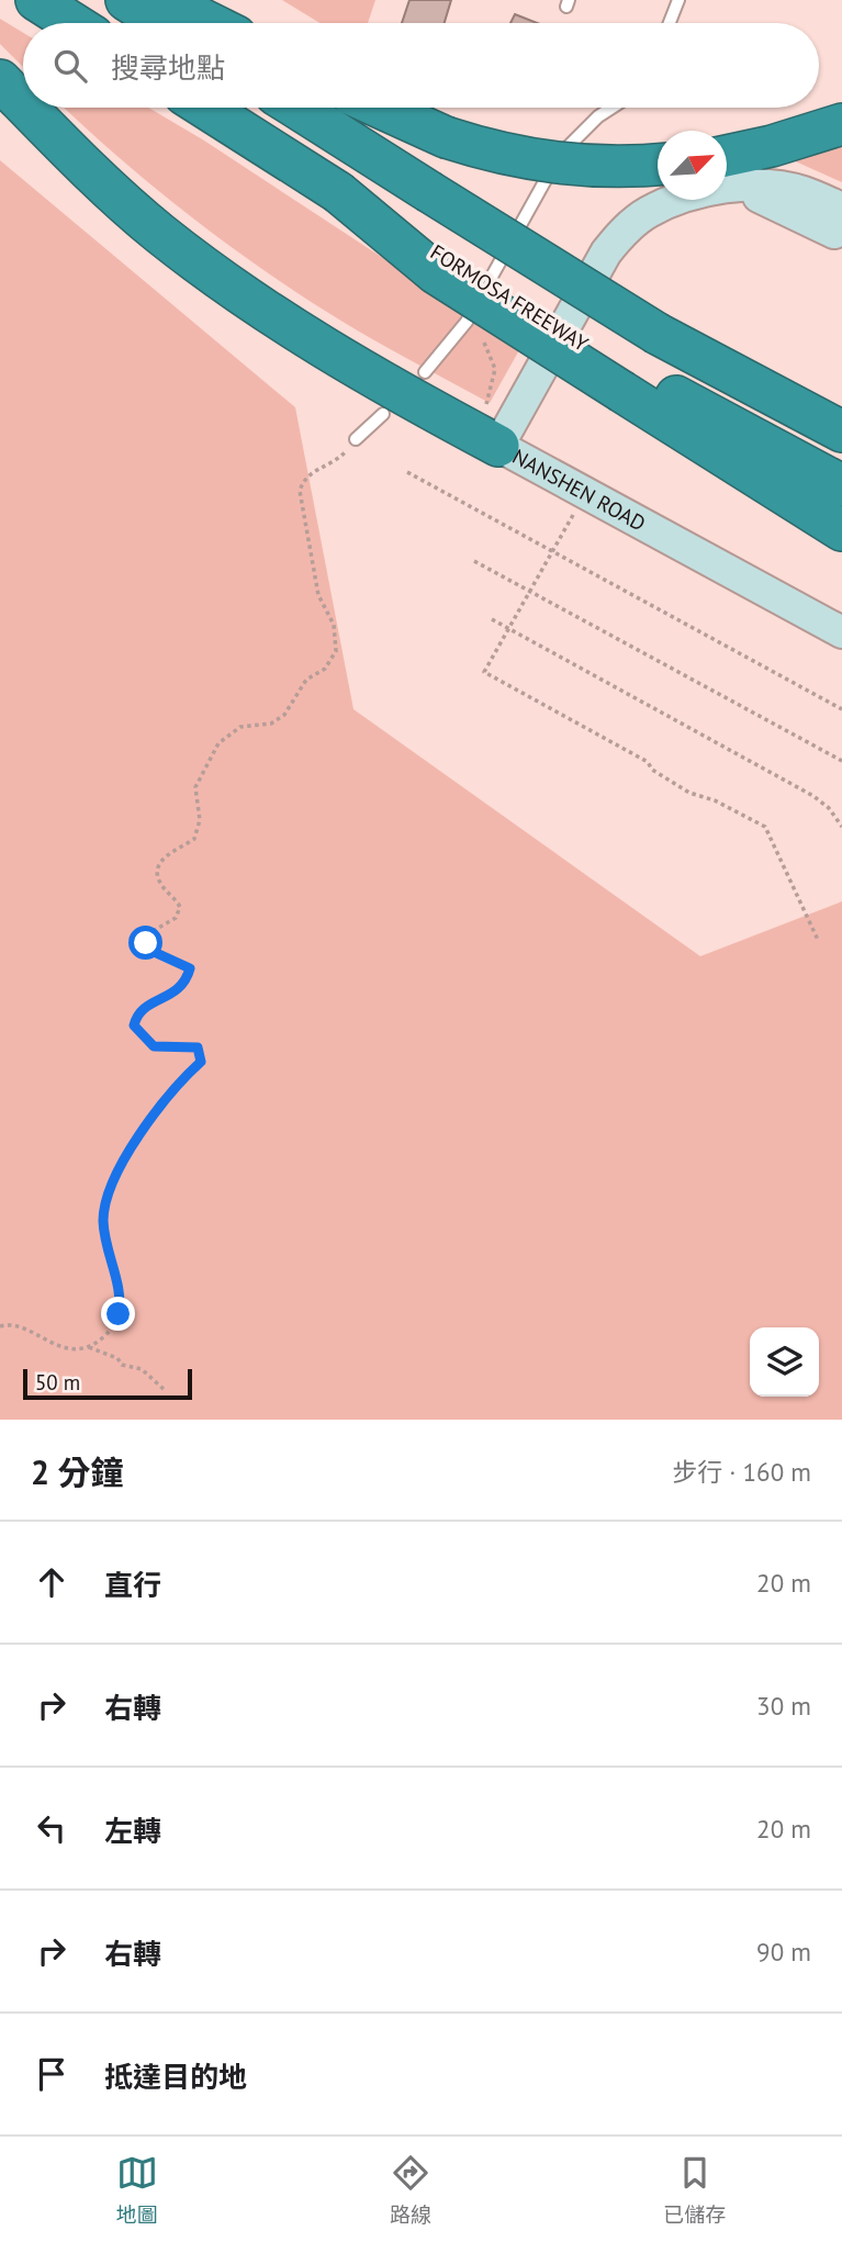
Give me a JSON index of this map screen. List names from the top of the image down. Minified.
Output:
{"streets":{"main road":["NANSHEN ROAD"]},"scale_bar":"50 m","north":"top right","page":{"search":"搜尋地點","scale":"50 m","heading":["2 分鐘","步行 · 160 m"],"list":[["直行","20 m"],["右轉","30 m"],["左轉","20 m"],["右轉","90 m"],"抵達目的地"],"nav":["地圖","路線","已儲存"]}}
